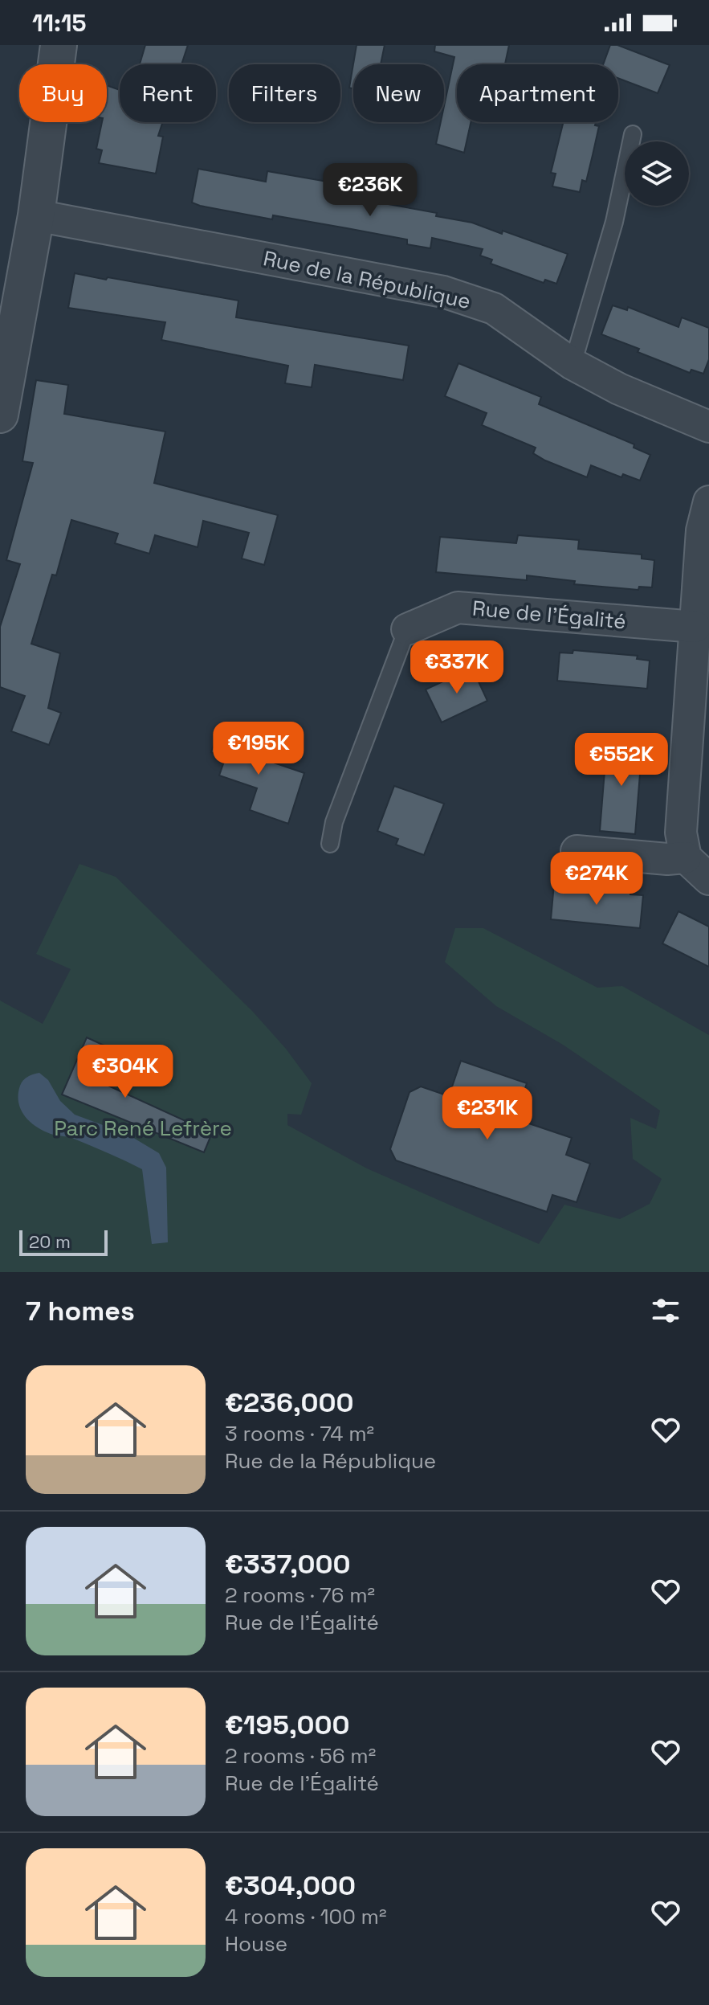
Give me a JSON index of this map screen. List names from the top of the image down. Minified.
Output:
{"streets":{"street":["Rue de la République","Rue de l'Égalité"]},"parks":["Parc René Lefrère"],"scale_bar":"20 m","page":{"status":"11:15","chip":["Buy","Rent","Filters","New","Apartment"],"price":["€236K","€337K","€195K","€552K","€274K","€304K","€231K"],"scale":"20 m","heading":"7 homes","list":[{"name":"€236,000","note":"3 rooms · 74 m² · Rue de la République"},{"name":"€337,000","note":"2 rooms · 76 m² · Rue de l'Égalité"},{"name":"€195,000","note":"2 rooms · 56 m² · Rue de l'Égalité"},{"name":"€304,000","note":"4 rooms · 100 m² · House"}]}}
